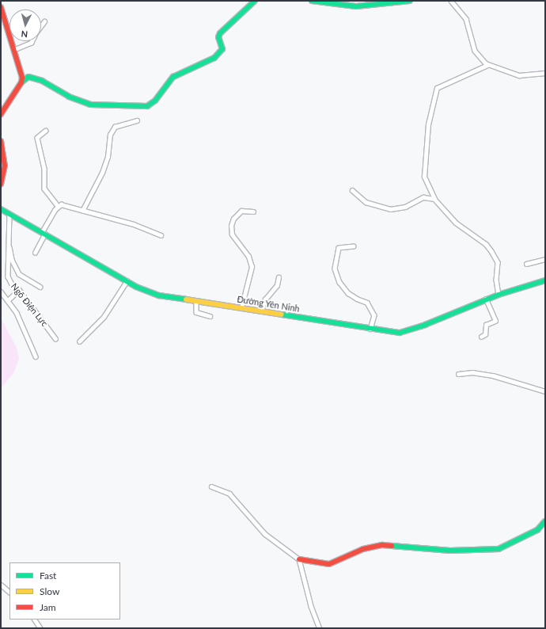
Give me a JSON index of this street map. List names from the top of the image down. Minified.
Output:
{"streets":{"street":["Đường Yên Ninh","Ngõ Điện Lực"]},"crossings":[["Đường Yên Ninh","Ngõ Điện Lực"]],"legend":["Fast","Slow","Jam"],"north":"bottom"}
